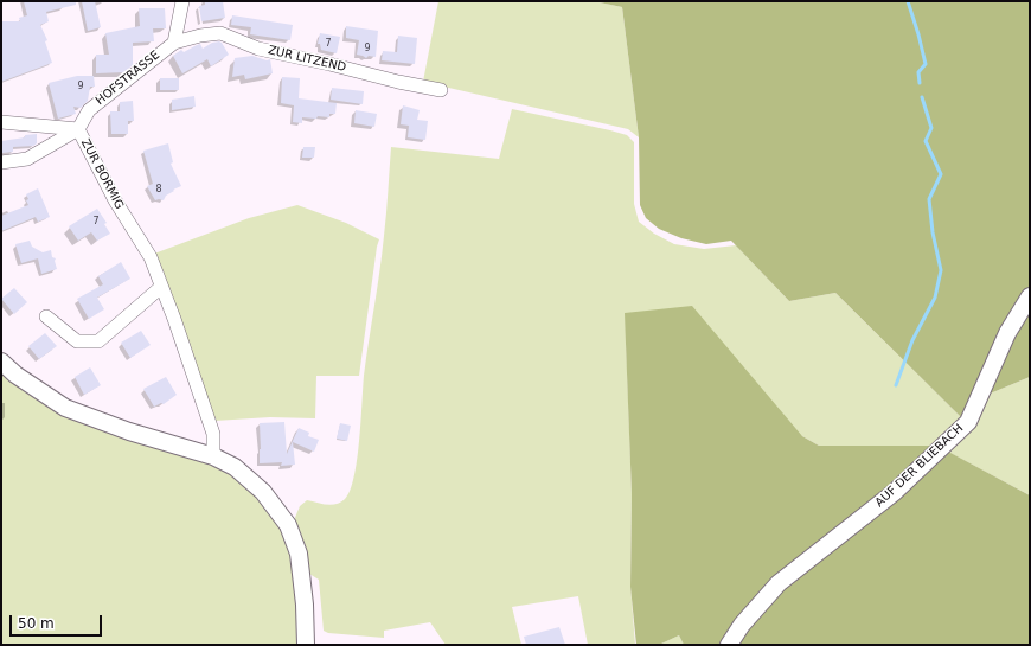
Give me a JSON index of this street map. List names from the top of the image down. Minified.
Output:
{"streets":{"street":["ZUR LITZEND","HOFSTRASSE","ZUR BORMIG","AUF DER BLIEBACH"]},"crossings":[["ZUR LITZEND","HOFSTRASSE"],["HOFSTRASSE","ZUR BORMIG"]],"house_numbers":["7","9","9","8","7"],"scale_bar":"50 m"}
